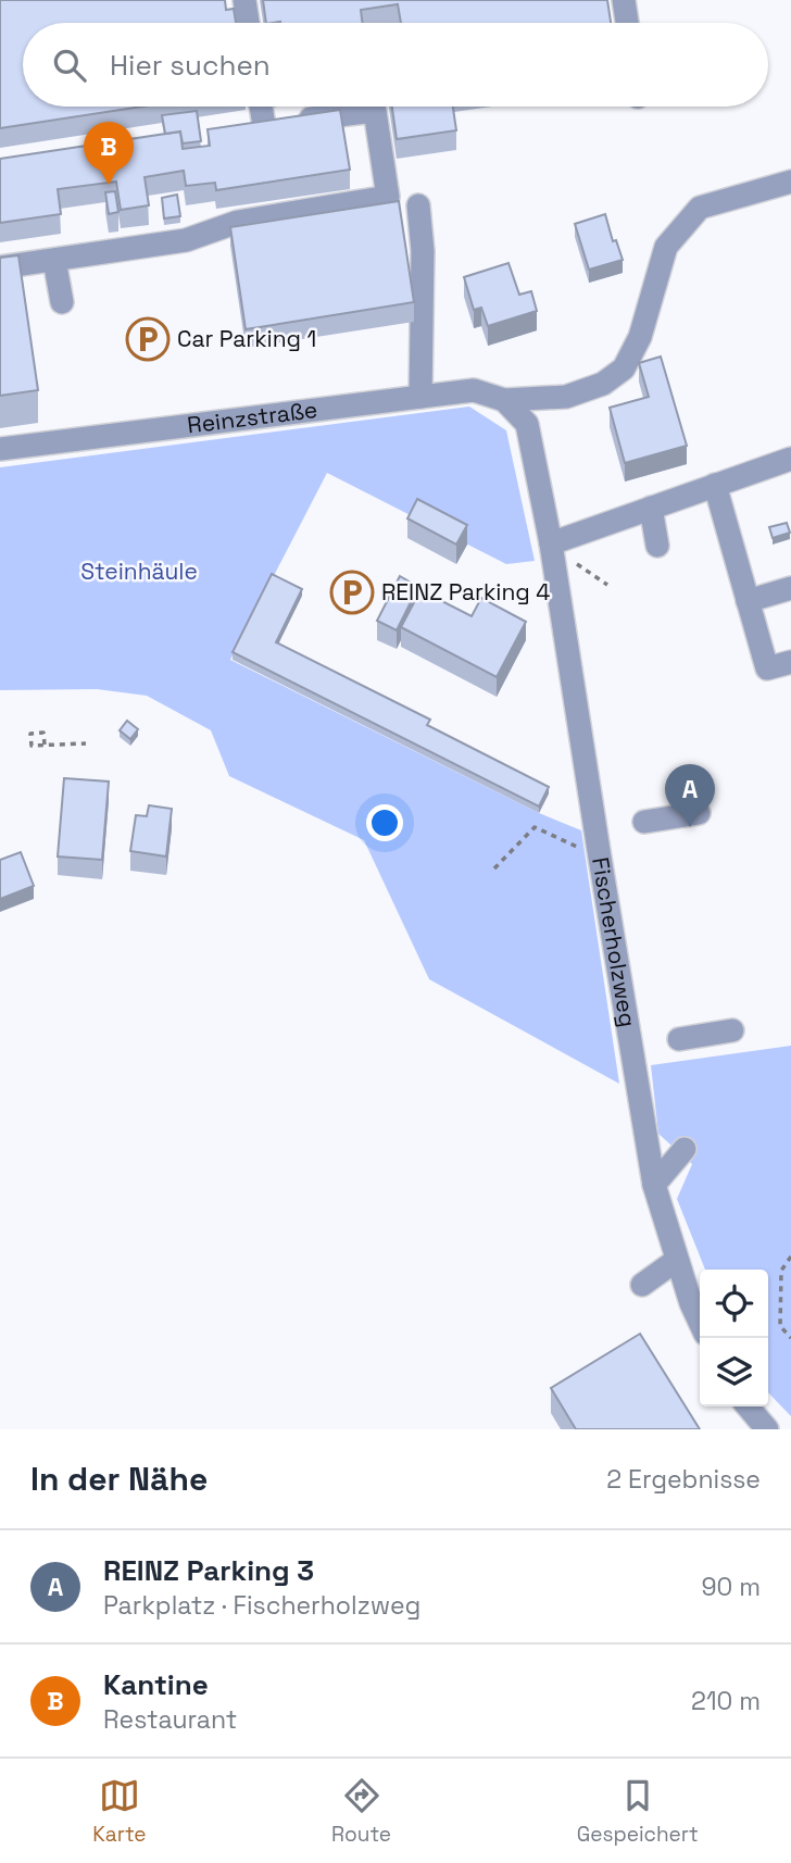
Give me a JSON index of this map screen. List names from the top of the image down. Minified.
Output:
{"streets":{"street":["Reinzstraße","Fischerholzweg"]},"crossings":[["Reinzstraße","Fischerholzweg"]],"parks":["Steinhäule"],"places":{"parking":["Car Parking 1","REINZ Parking 4"]},"page":{"search":"Hier suchen","pins":["B","A"],"heading":["In der Nähe","2 Ergebnisse"],"list":[{"mark":"A","name":"REINZ Parking 3","note":"Parkplatz · Fischerholzweg","value":"90 m"},{"mark":"B","name":"Kantine","note":"Restaurant","value":"210 m"}],"nav":["Karte","Route","Gespeichert"]}}
